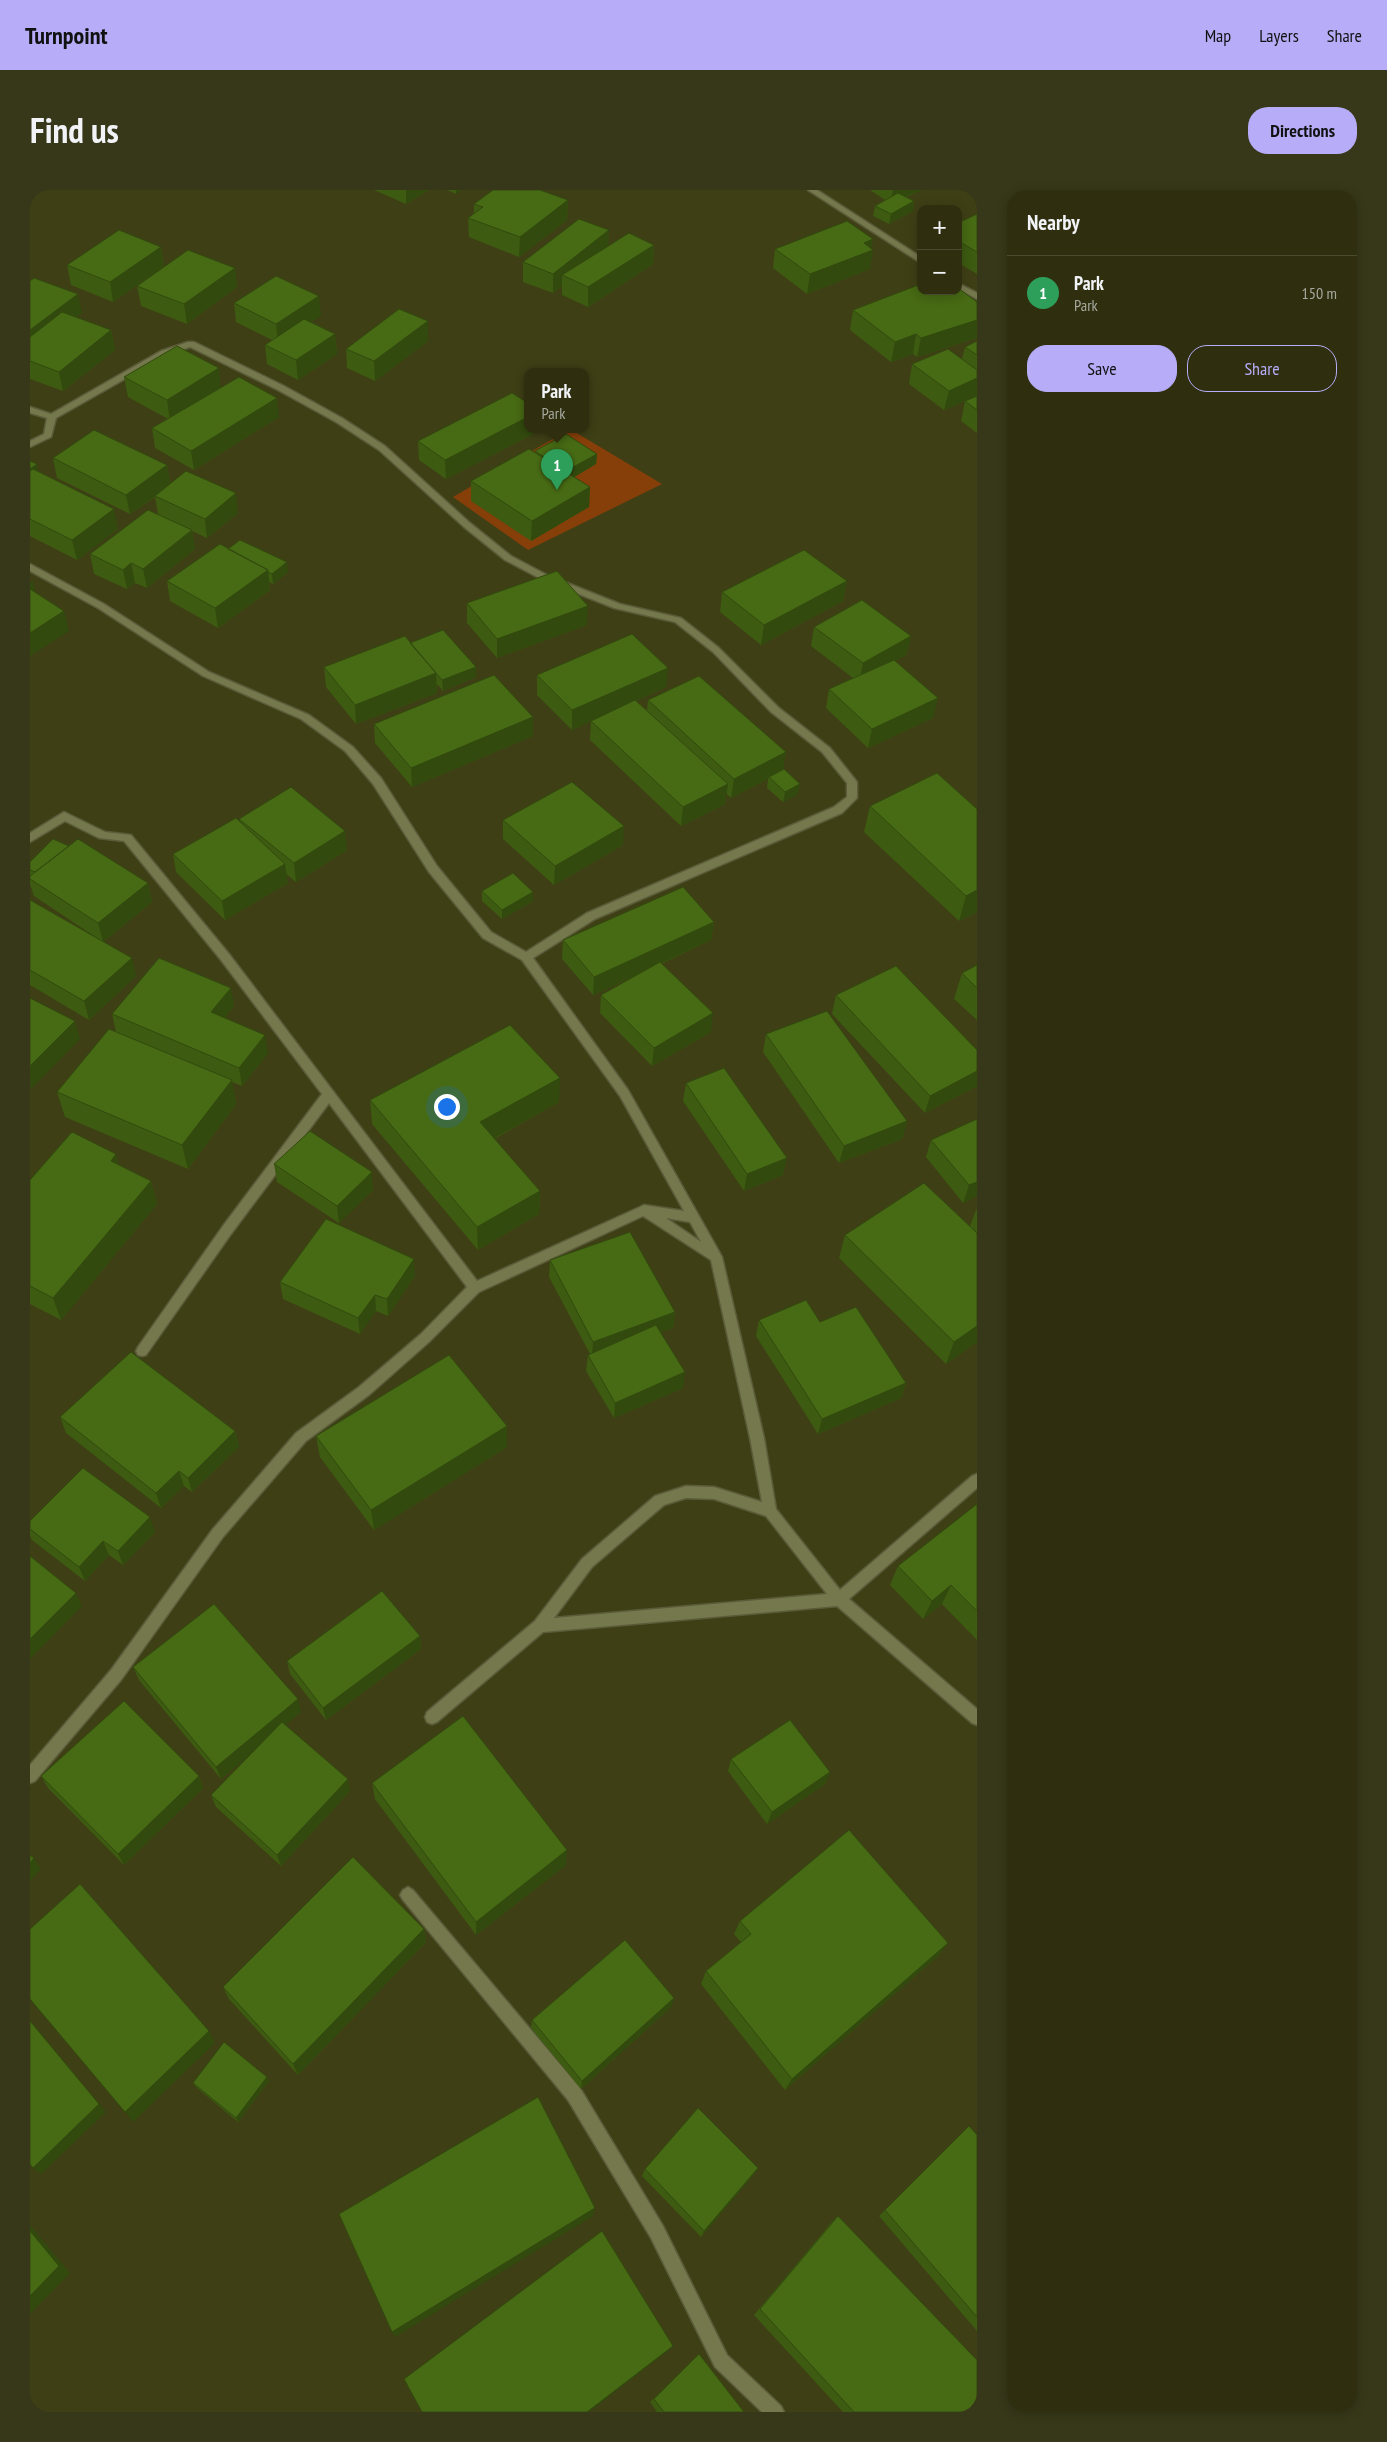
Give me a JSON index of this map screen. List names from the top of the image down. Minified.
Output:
{"page":{"header":"Turnpoint","nav":["Map","Layers","Share"],"title":"Find us","buttons":["Directions",["Save","Share"]],"heading":"Nearby","map_buttons":["+","−"],"list":[{"mark":"1","name":"Park","note":"Park","value":"150 m"}],"popup":["Park","Park"],"pins":"1"}}
